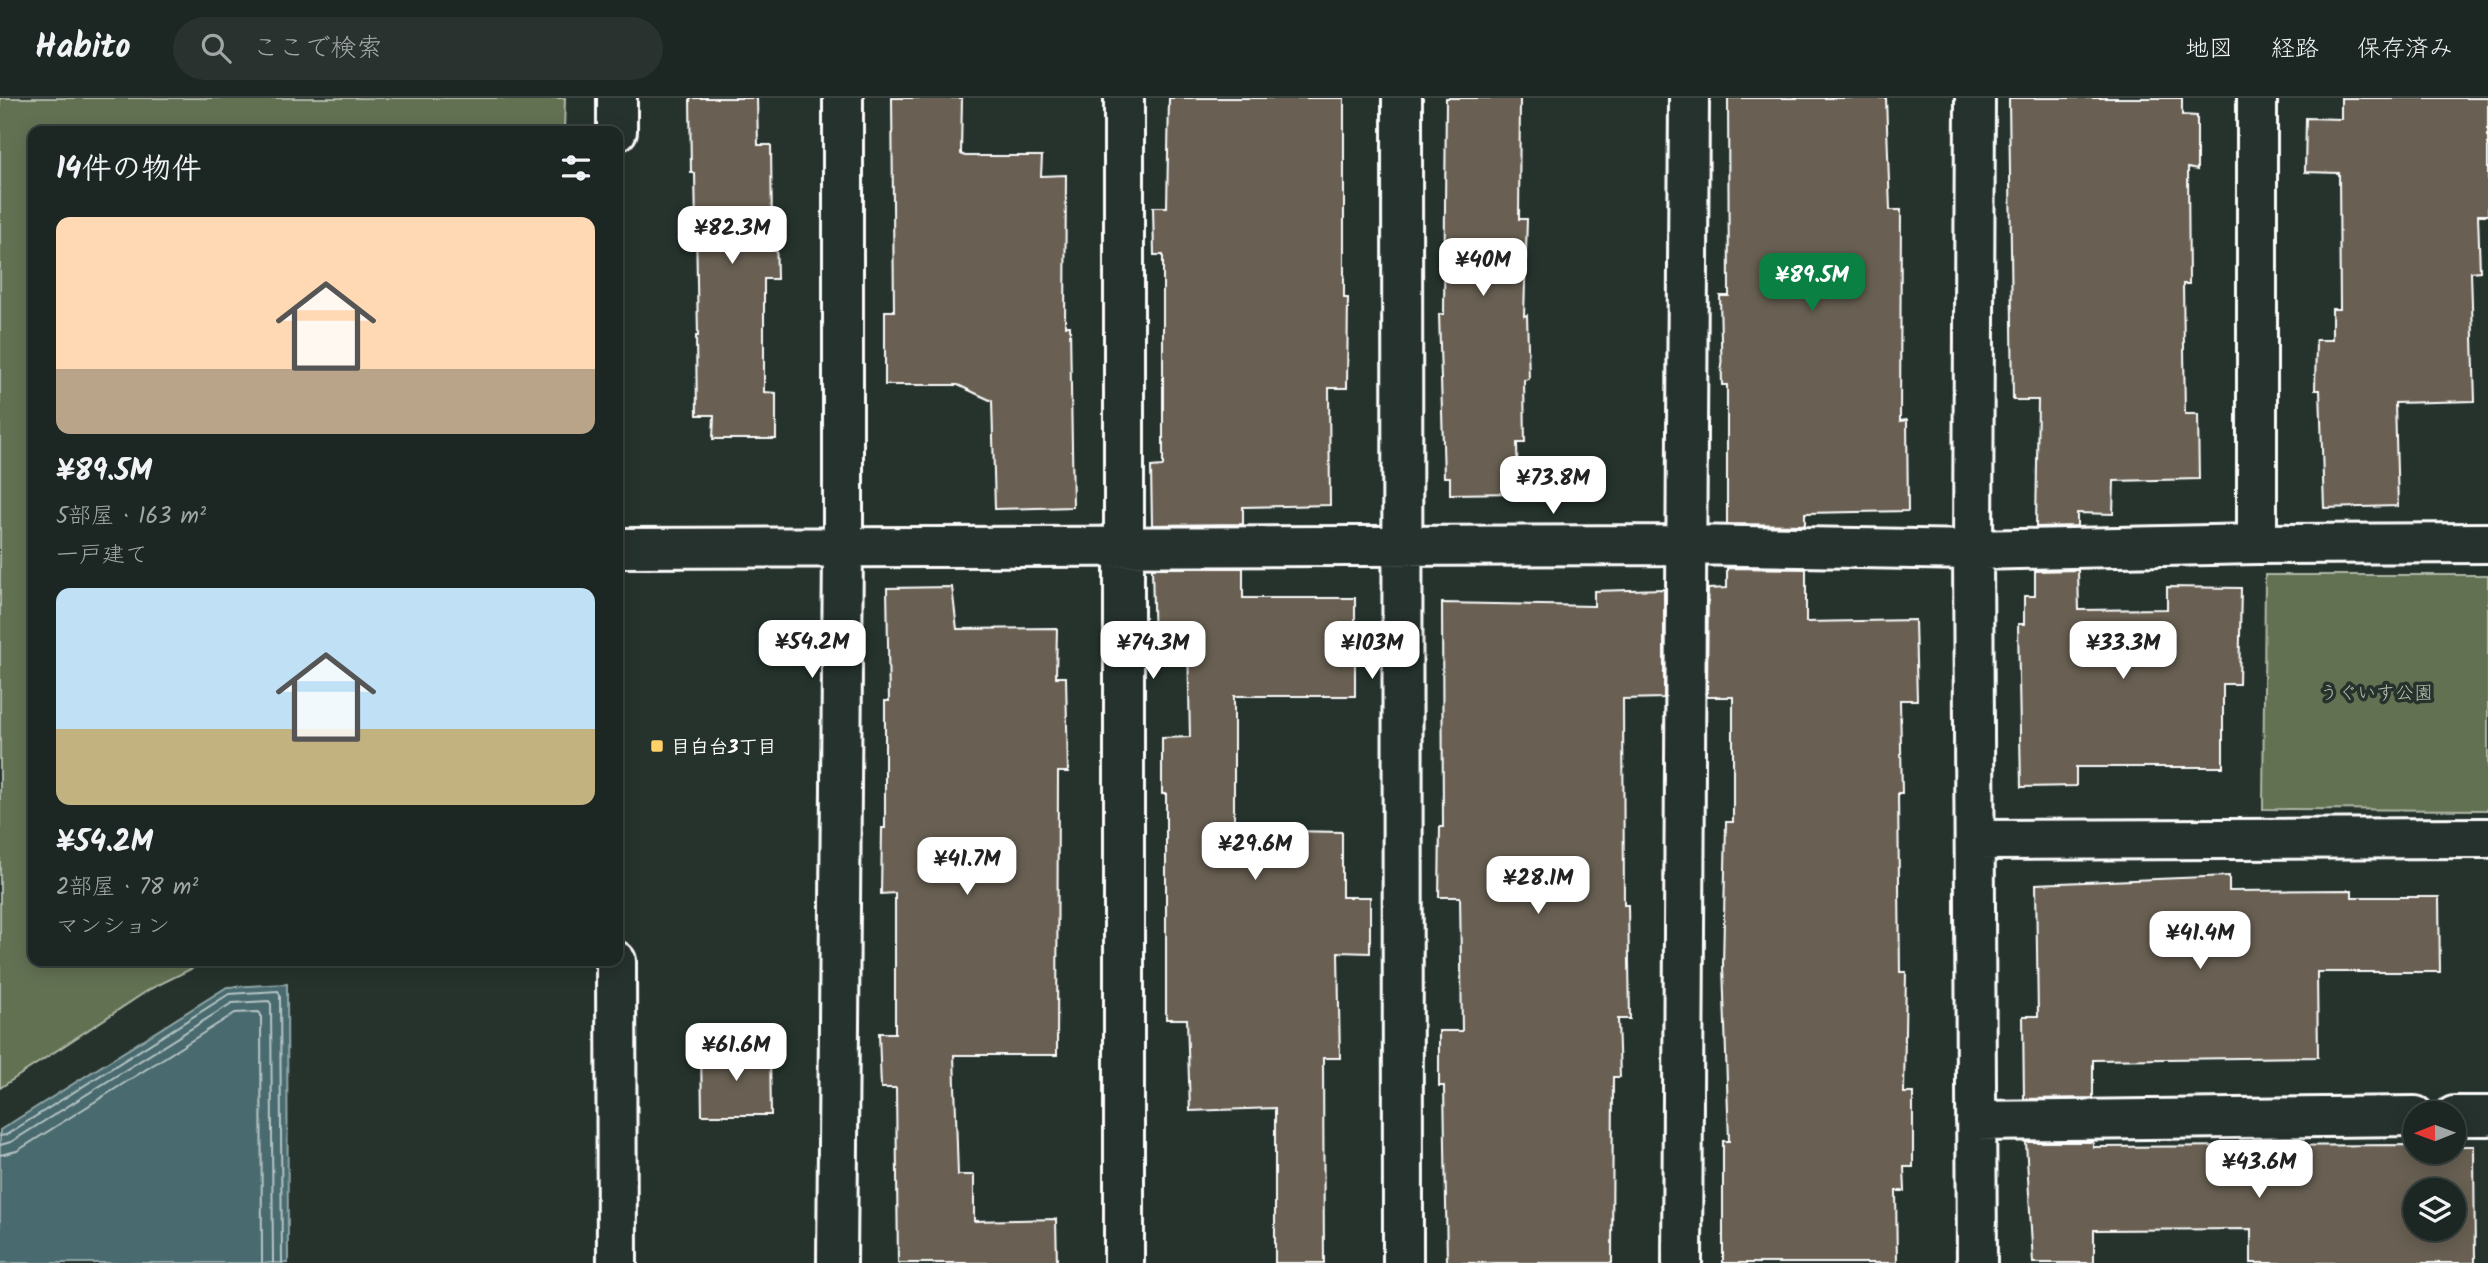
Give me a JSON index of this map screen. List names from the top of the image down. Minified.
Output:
{"parks":["うぐいす公園"],"places":{"transit":["目白台3丁目"]},"north":"left","page":{"header":"Habito","search":"ここで検索","nav":["地図","経路","保存済み"],"heading":"14件の物件","price":["¥82.3M","¥40M","¥89.5M","¥73.8M","¥54.2M","¥74.3M","¥103M","¥33.3M","¥29.6M","¥41.7M","¥28.1M","¥41.4M","¥61.6M","¥43.6M"],"list":[{"name":"¥89.5M","note":"5部屋 · 163 m² · 一戸建て"},{"name":"¥54.2M","note":"2部屋 · 78 m² · マンション"}]}}
